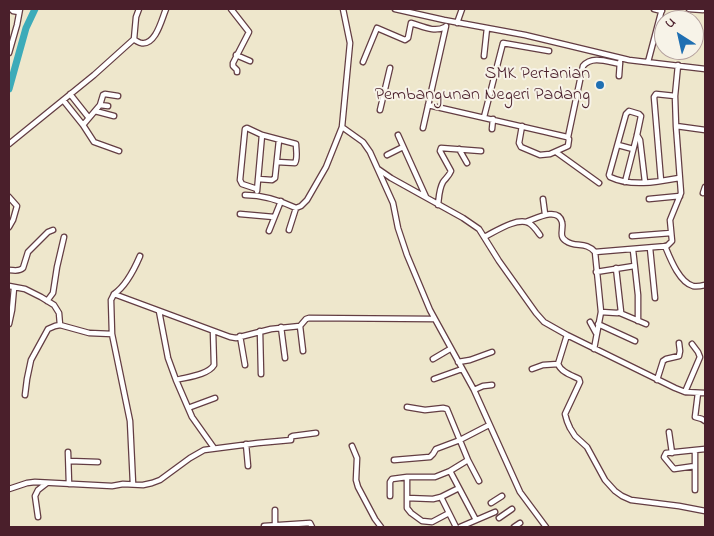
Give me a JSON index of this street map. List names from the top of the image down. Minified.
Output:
{"places":["SMK Pertanian Pembangunan Negeri Padang"],"north":"top left"}
